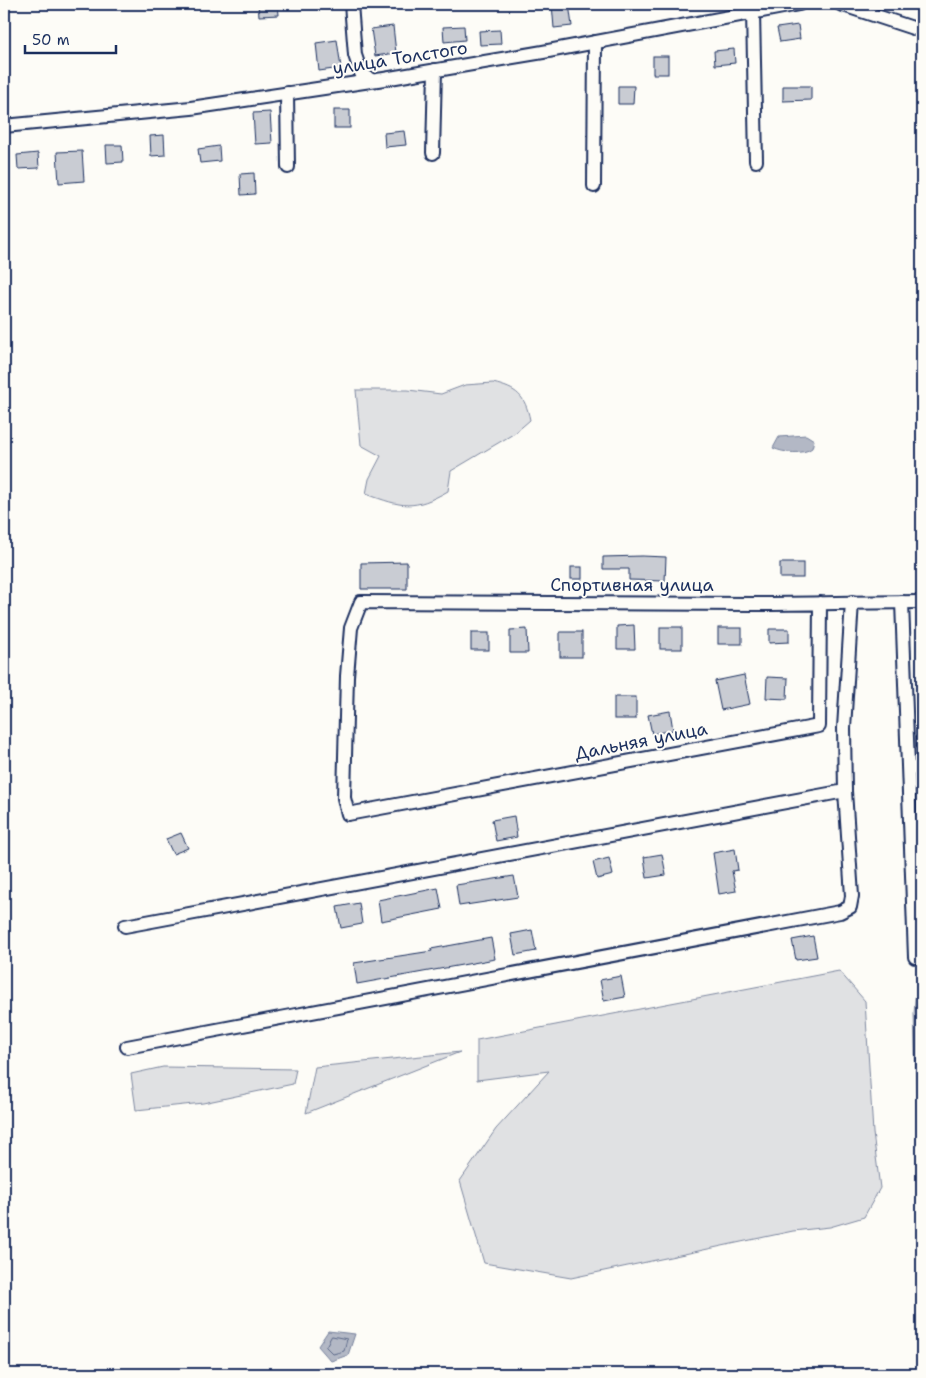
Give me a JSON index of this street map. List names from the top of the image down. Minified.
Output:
{"streets":{"street":["улица Толстого","Спортивная улица","Дальняя улица"]},"crossings":[["Спортивная улица","Дальняя улица"]],"scale_bar":"50 m"}
